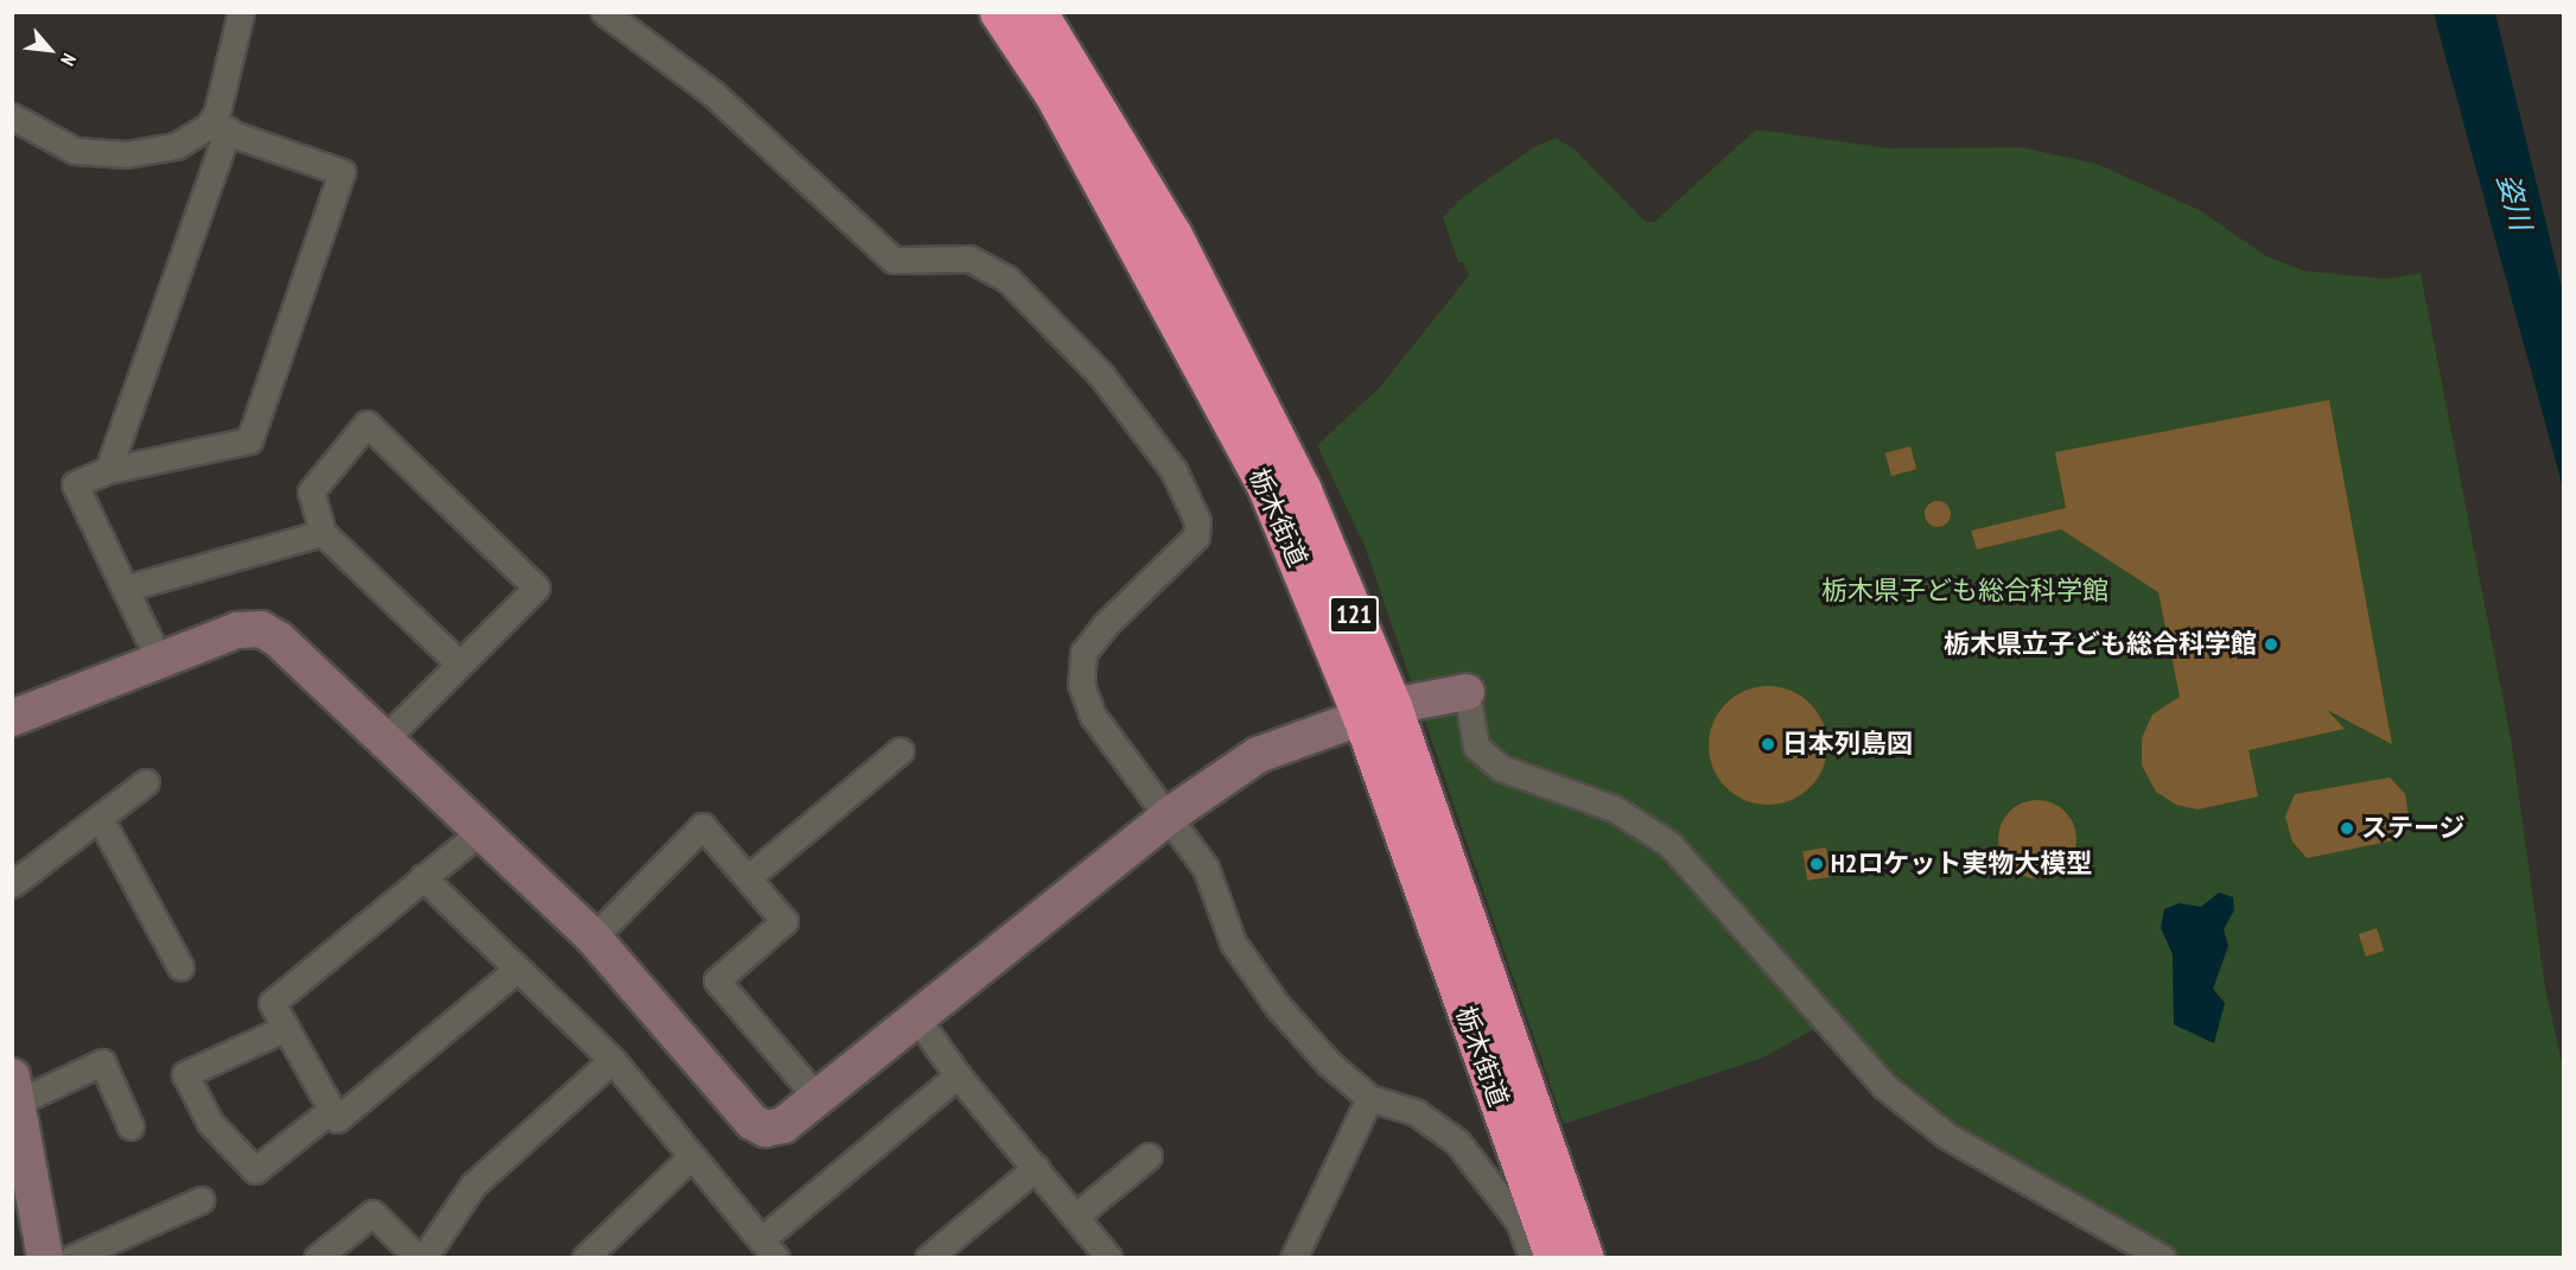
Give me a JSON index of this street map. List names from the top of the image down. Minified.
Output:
{"streets":{"highway":["栃木街道","121"]},"water":["姿川"],"parks":["栃木県子ども総合科学館"],"places":["栃木県立子ども総合科学館","日本列島図","ステージ","H2ロケット実物大模型"],"north":"bottom right"}
